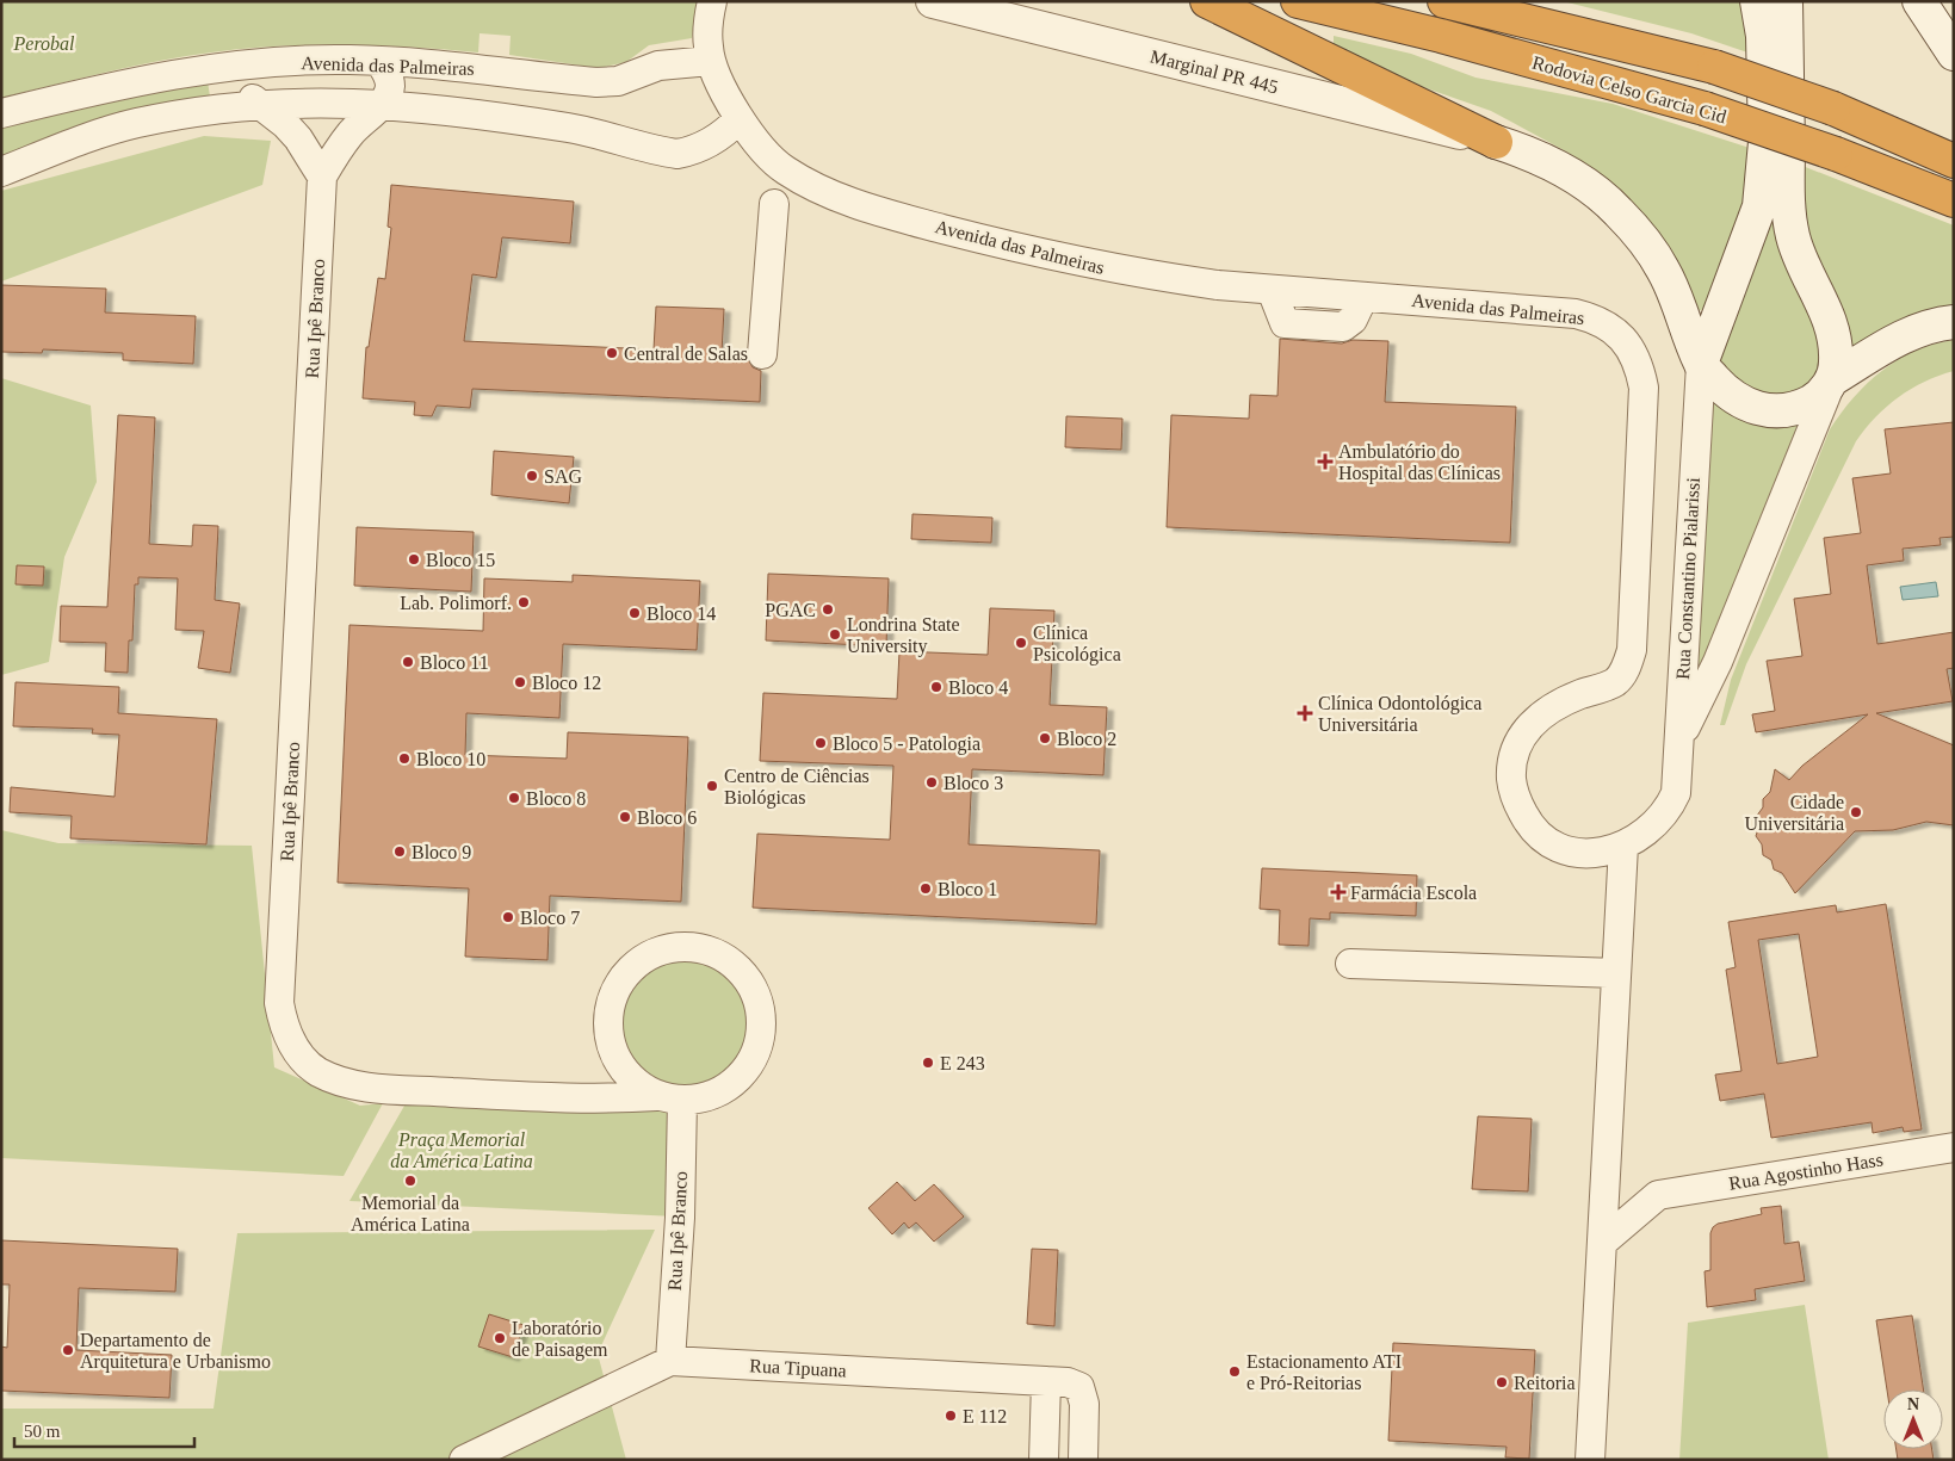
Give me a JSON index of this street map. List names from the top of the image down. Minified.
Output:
{"streets":{"highway":["Rodovia Celso Garcia Cid"],"main road":["Marginal PR 445"],"street":["Avenida das Palmeiras","Rua Ipê Branco","Rua Constantino Pialarissi","Rua Agostinho Hass","Rua Tipuana"]},"crossings":[["Avenida das Palmeiras","Rua Constantino Pialarissi"],["Marginal PR 445","Rua Constantino Pialarissi"],["Rua Ipê Branco","Rua Tipuana"]],"parks":["Perobal","Praça Memorial da América Latina"],"places":{"other":["Central de Salas","SAG","Bloco 15","Lab. Polimorf.","PGAC","Bloco 14","Londrina State University","Clínica Psicológica","Bloco 11","Bloco 12","Bloco 4","Bloco 2","Bloco 5 - Patologia","Bloco 10","Bloco 3","Centro de Ciências Biológicas","Bloco 8","Cidade Universitária","Bloco 6","Bloco 9","Bloco 1","Bloco 7","E 243","Memorial da América Latina","Laboratório de Paisagem","Departamento de Arquitetura e Urbanismo","Estacionamento ATI e Pró-Reitorias","Reitoria","E 112"],"health":["Ambulatório do Hospital das Clínicas","Clínica Odontológica Universitária","Farmácia Escola"]},"scale_bar":"50 m","north":"top"}
